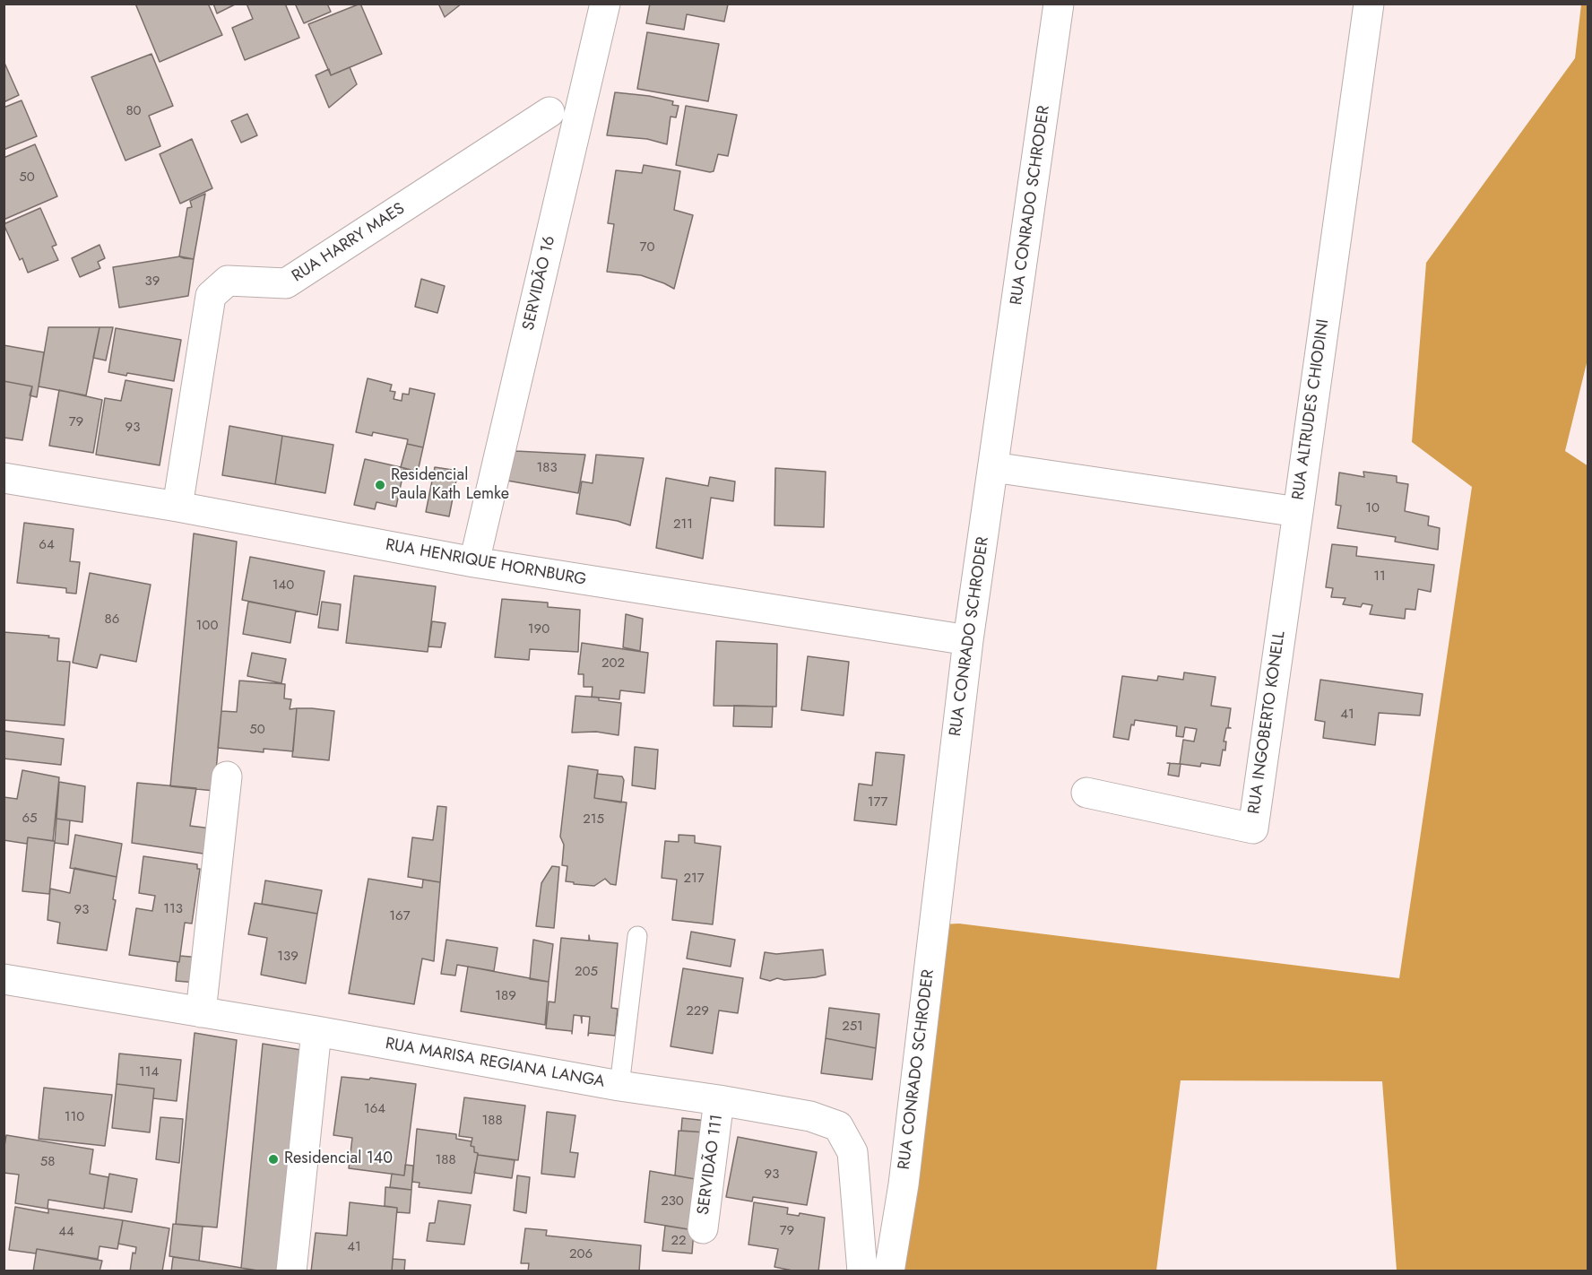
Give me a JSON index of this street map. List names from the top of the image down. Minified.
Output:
{"streets":{"street":["RUA CONRADO SCHRODER","RUA HARRY MAES","SERVIDÃO 16","RUA ALTRUDES CHIODINI","RUA HENRIQUE HORNBURG","RUA INGOBERTO KONELL","RUA MARISA REGIANA LANGA","SERVIDÃO 111"]},"crossings":[["RUA CONRADO SCHRODER","RUA ALTRUDES CHIODINI"],["RUA CONRADO SCHRODER","RUA HENRIQUE HORNBURG"],["RUA HARRY MAES","RUA HENRIQUE HORNBURG"],["SERVIDÃO 16","RUA HENRIQUE HORNBURG"],["RUA ALTRUDES CHIODINI","RUA INGOBERTO KONELL"],["RUA MARISA REGIANA LANGA","SERVIDÃO 111"]],"places":["Residencial Paula Kath Lemke","Residencial 140"],"house_numbers":["80","50","70","39","79","93","183","10","211","64","11","140","86","100","190","202","41","50","177","65","215","217","113","93","167","139","205","189","229","251","114","164","110","188","188","58","93","230","79","44","22","41","206"]}
